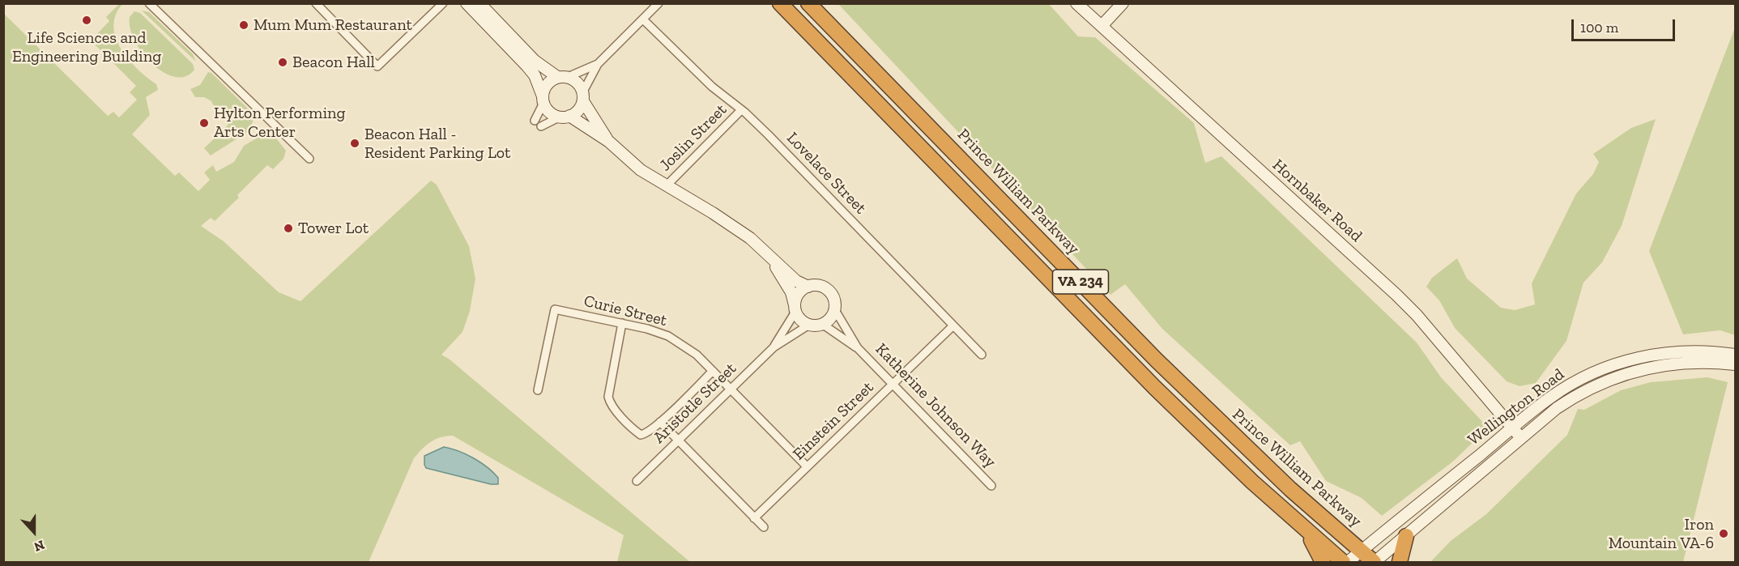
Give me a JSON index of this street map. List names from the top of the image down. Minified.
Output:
{"streets":{"highway":["Prince William Parkway","VA 234"],"main road":["Hornbaker Road","Wellington Road"],"street":["Joslin Street","Lovelace Street","Curie Street","Aristotle Street","Katherine Johnson Way","Einstein Street"]},"crossings":[["Joslin Street","Lovelace Street"],["Lovelace Street","Einstein Street"],["Prince William Parkway","Wellington Road"],["Hornbaker Road","Wellington Road"],["Curie Street","Aristotle Street"],["Curie Street","Einstein Street"],["Aristotle Street","Katherine Johnson Way"],["Katherine Johnson Way","Einstein Street"]],"places":["Life Sciences and Engineering Building","Mum Mum Restaurant","Beacon Hall","Hylton Performing Arts Center","Beacon Hall - Resident Parking Lot","Tower Lot","Iron Mountain VA-6"],"scale_bar":"100 m","north":"bottom"}
